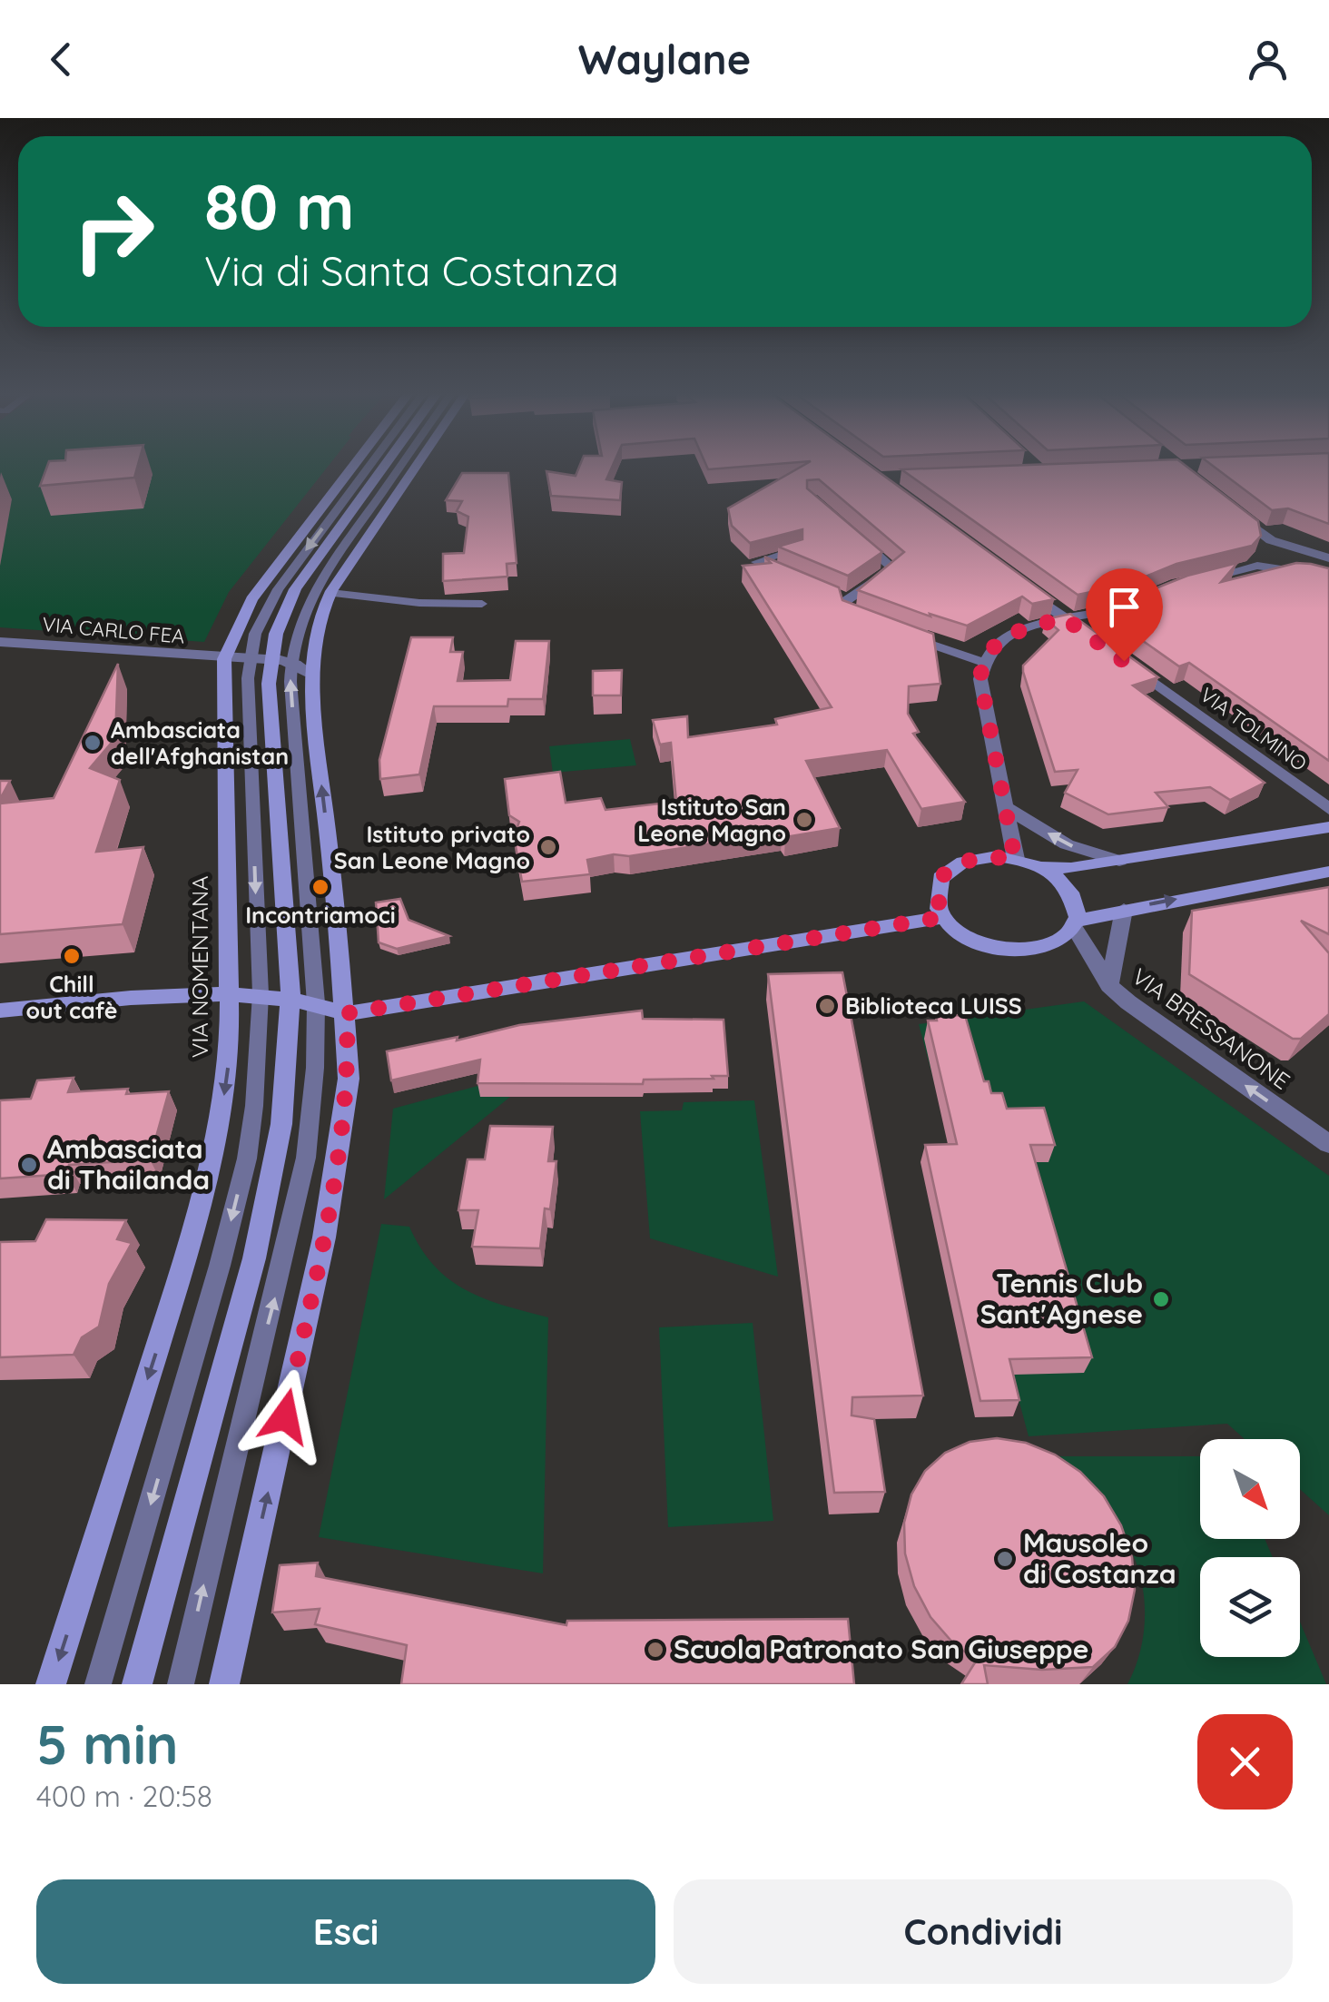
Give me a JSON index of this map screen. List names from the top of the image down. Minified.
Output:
{"streets":{"street":["VIA CARLO FEA","VIA TOLMINO","VIA NOMENTANA","VIA BRESSANONE"]},"crossings":[["VIA CARLO FEA","VIA NOMENTANA"]],"one_way":["VIA BRESSANONE"],"places":["Ambasciata dell'Afghanistan","Istituto San Leone Magno","Istituto privato San Leone Magno","Incontriamoci","Chill out cafè","Biblioteca LUISS","Ambasciata di Thailanda","Tennis Club Sant'Agnese","Mausoleo di Costanza","Scuola Patronato San Giuseppe"],"north":"bottom right","page":{"header":"Waylane","turn":["80 m","Via di Santa Costanza"],"heading":["5 min","400 m · 20:58"],"buttons":["Esci","Condividi"]}}
